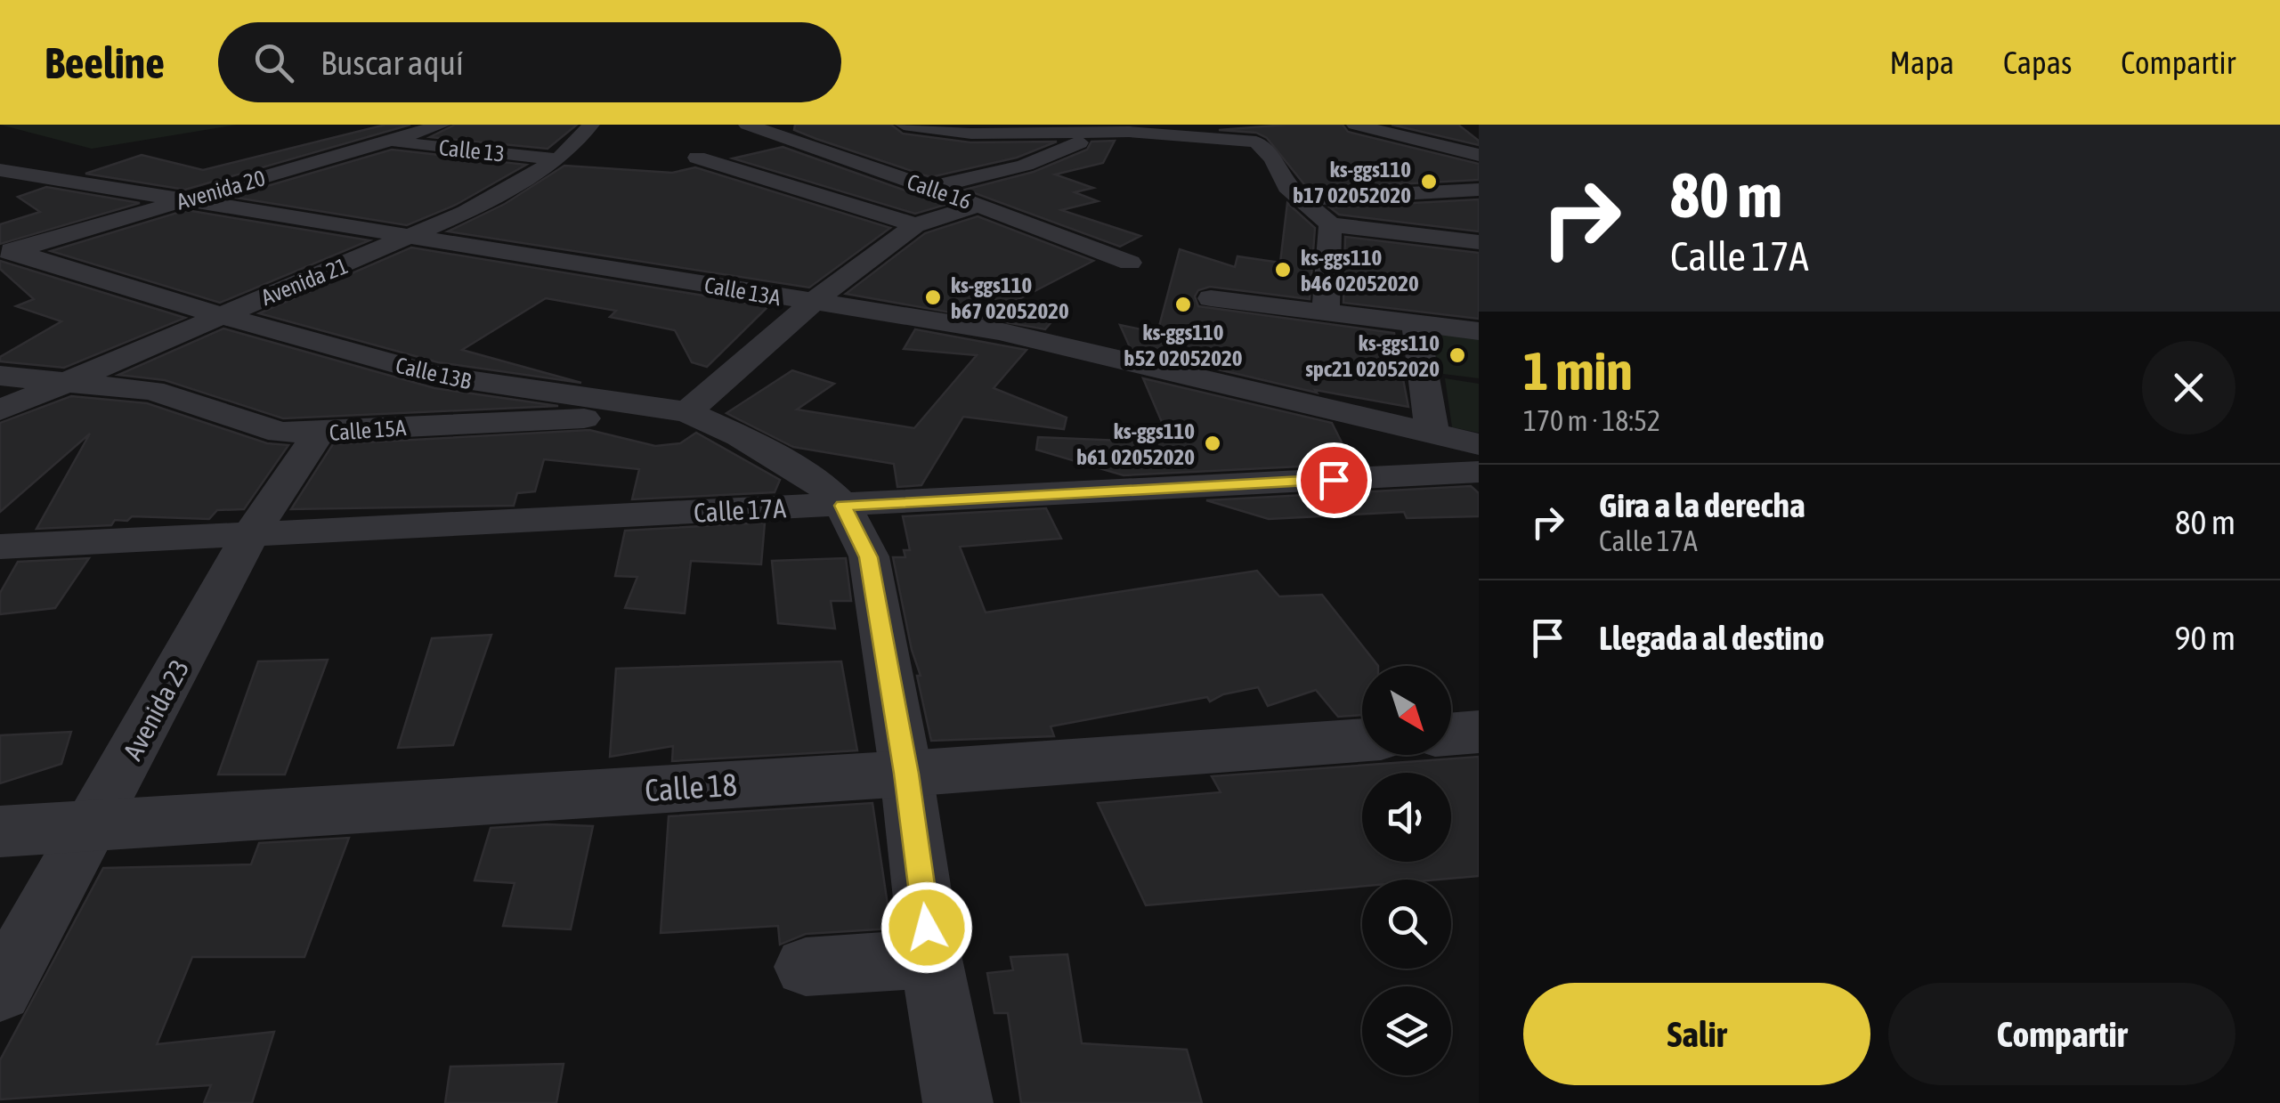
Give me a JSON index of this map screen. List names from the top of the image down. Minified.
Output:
{"streets":{"street":["Calle 13","Avenida 20","Calle 16","Avenida 21","Calle 13A","Calle 13B","Calle 15A","Calle 17A","Avenida 23","Calle 18"]},"crossings":[["Calle 13","Avenida 20"],["Calle 13","Avenida 21"],["Avenida 20","Calle 13A"],["Avenida 20","Calle 13B"],["Avenida 21","Calle 13A"],["Avenida 21","Calle 13B"],["Avenida 21","Calle 15A"],["Calle 13B","Calle 15A"],["Calle 13B","Calle 17A"],["Calle 15A","Avenida 23"],["Calle 17A","Avenida 23"],["Avenida 23","Calle 18"]],"places":["ks-ggs110 b17 02052020","ks-ggs110 b46 02052020","ks-ggs110 b67 02052020","ks-ggs110 b52 02052020","ks-ggs110 spc21 02052020","ks-ggs110 b61 02052020"],"north":"bottom right","page":{"header":"Beeline","search":"Buscar aquí","nav":["Mapa","Capas","Compartir"],"turn":["80 m","Calle 17A"],"heading":["1 min","170 m · 18:52"],"list":[{"name":"Gira a la derecha","note":"Calle 17A","value":"80 m"},{"name":"Llegada al destino","value":"90 m"}],"buttons":["Salir","Compartir"]}}
